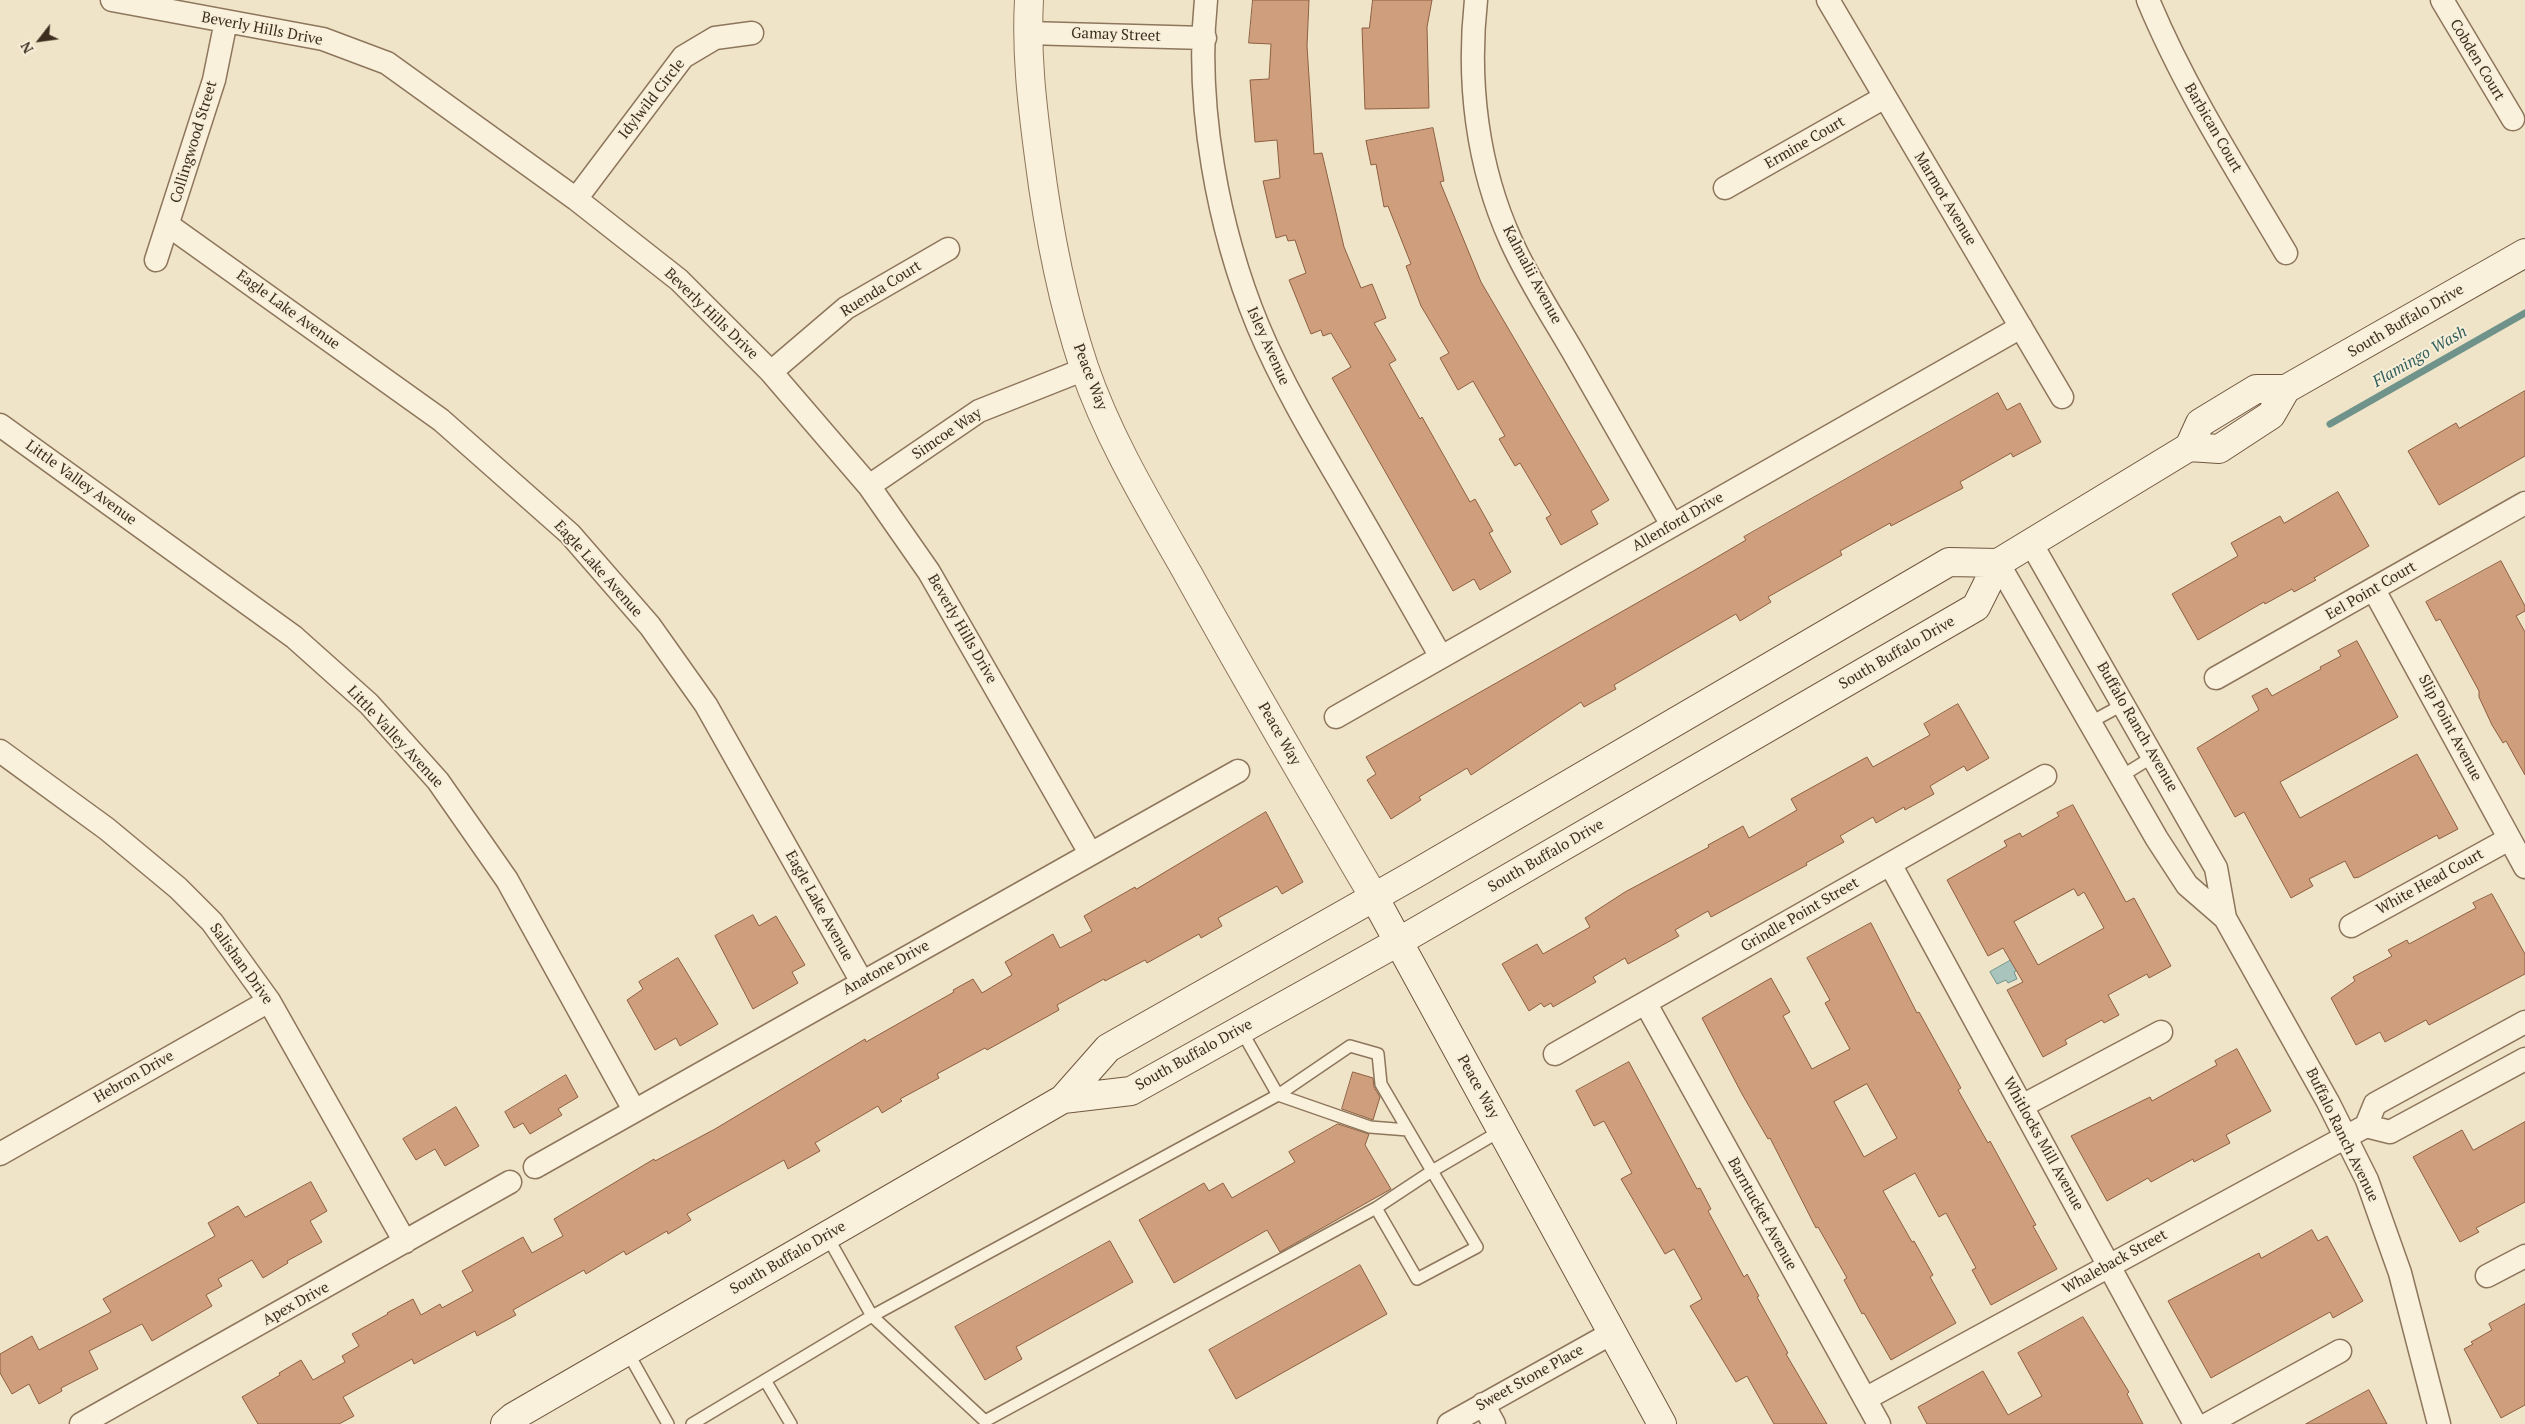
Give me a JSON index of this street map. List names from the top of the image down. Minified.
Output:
{"streets":{"main road":["South Buffalo Drive","Peace Way"],"street":["Beverly Hills Drive","Gamay Street","Cobden Court","Idylwild Circle","Barbican Court","Collingwood Street","Ermine Court","Marmot Avenue","Kalmalii Avenue","Ruenda Court","Eagle Lake Avenue","Isley Avenue","Simcoe Way","Little Valley Avenue","Allenford Drive","Eel Point Court","Buffalo Ranch Avenue","Slip Point Avenue","White Head Court","Grindle Point Street","Salishan Drive","Anatone Drive","Hebron Drive","Whitlocks Mill Avenue","Barntucket Avenue","Whaleback Street","Apex Drive","Sweet Stone Place"]},"crossings":[["Beverly Hills Drive","Idylwild Circle"],["Beverly Hills Drive","Collingwood Street"],["Beverly Hills Drive","Ruenda Court"],["Beverly Hills Drive","Simcoe Way"],["Beverly Hills Drive","Anatone Drive"],["Gamay Street","Isley Avenue"],["Gamay Street","Peace Way"],["Collingwood Street","Eagle Lake Avenue"],["Ermine Court","Marmot Avenue"],["Marmot Avenue","Allenford Drive"],["Kalmalii Avenue","Allenford Drive"],["Eagle Lake Avenue","Anatone Drive"],["South Buffalo Drive","Peace Way"],["South Buffalo Drive","Buffalo Ranch Avenue"],["Isley Avenue","Allenford Drive"],["Peace Way","Simcoe Way"],["Peace Way","Sweet Stone Place"],["Little Valley Avenue","Anatone Drive"],["Eel Point Court","Slip Point Avenue"],["Buffalo Ranch Avenue","Whaleback Street"],["Slip Point Avenue","White Head Court"],["Grindle Point Street","Whitlocks Mill Avenue"],["Grindle Point Street","Barntucket Avenue"],["Salishan Drive","Hebron Drive"],["Salishan Drive","Apex Drive"],["Whitlocks Mill Avenue","Whaleback Street"],["Barntucket Avenue","Whaleback Street"]],"water":["Flamingo Wash"],"north":"bottom left"}
